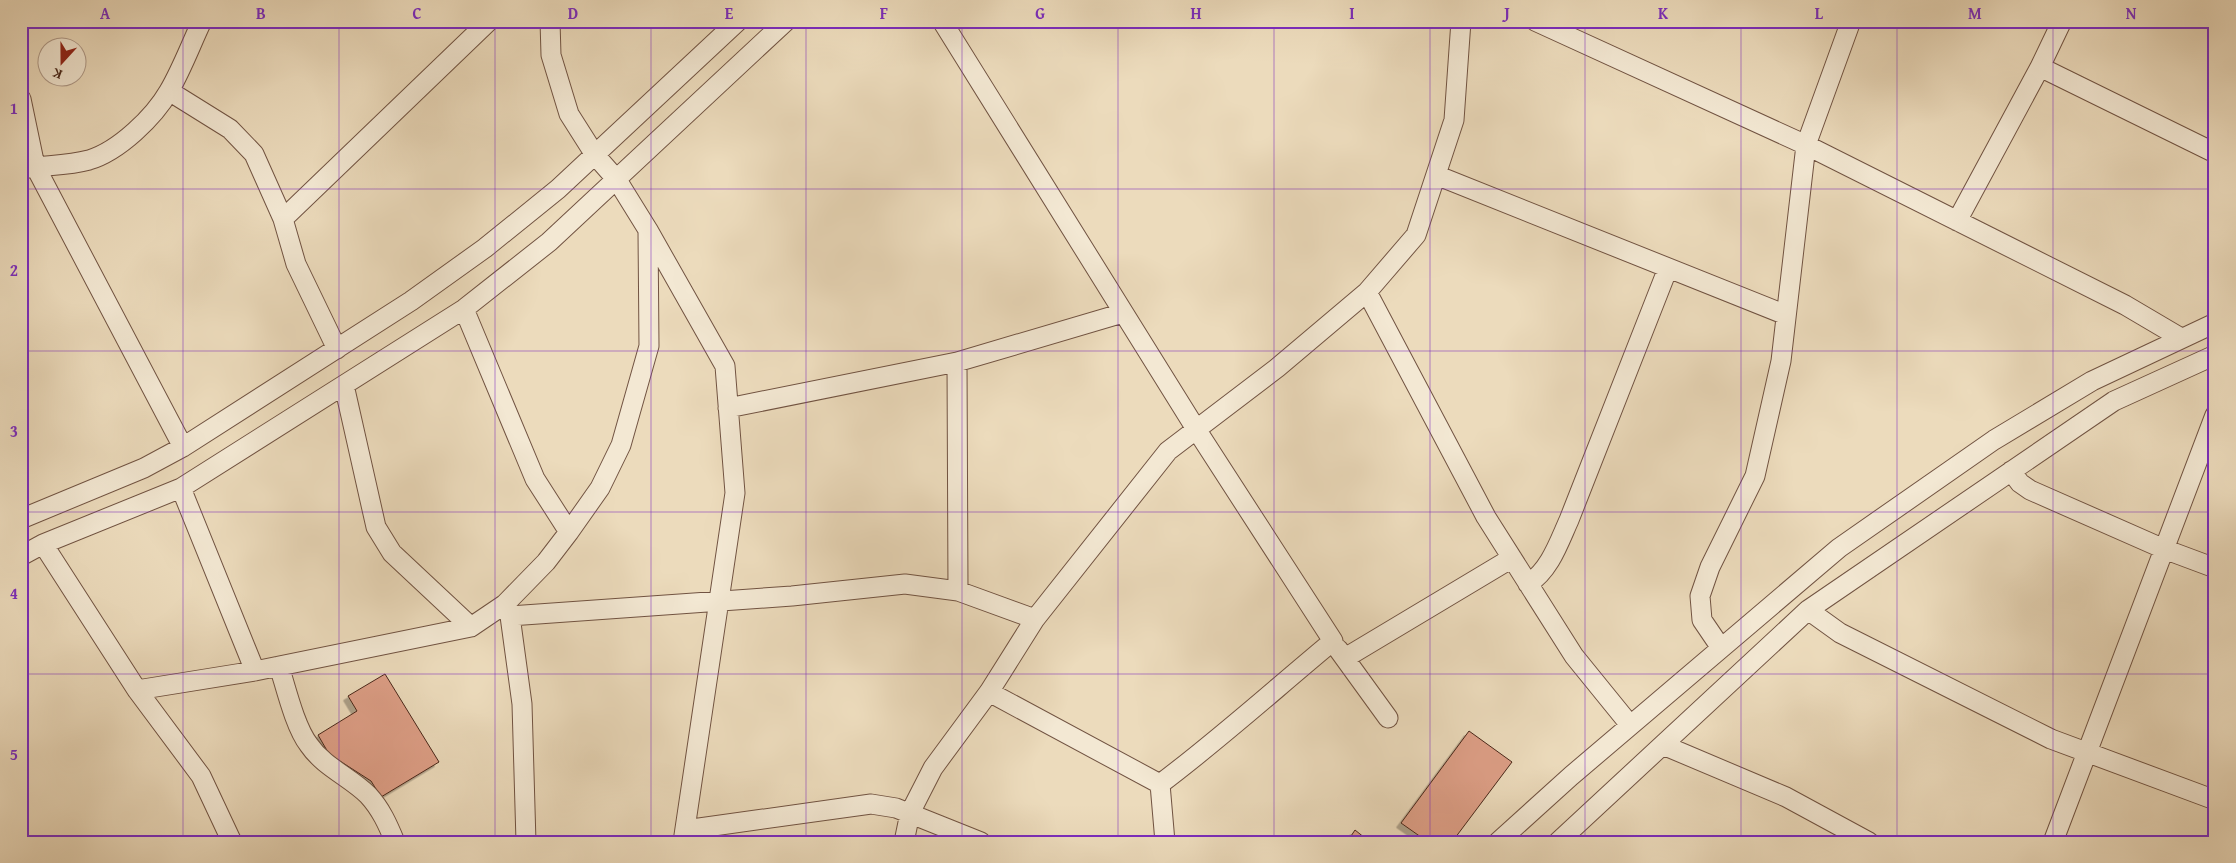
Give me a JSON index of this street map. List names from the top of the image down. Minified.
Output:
{"north":"bottom","grid":{"columns":["A","B","C","D","E","F","G","H","I","J","K","L","M","N"],"rows":["1","2","3","4","5"]}}
